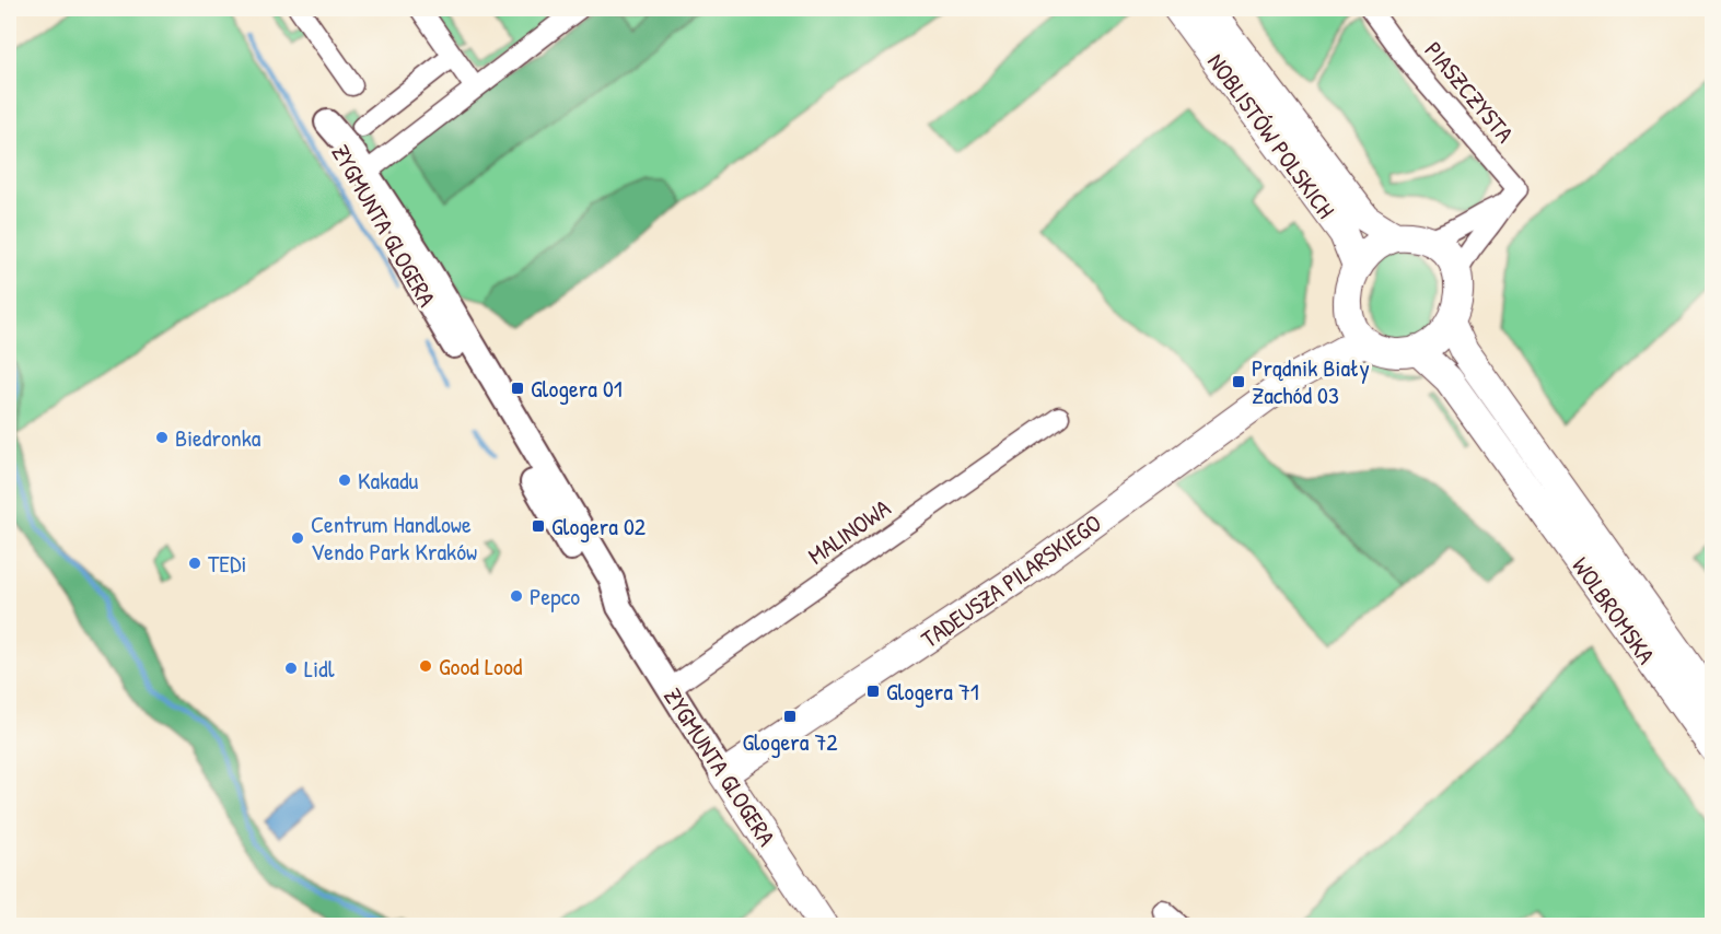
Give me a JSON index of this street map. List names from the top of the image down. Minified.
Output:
{"streets":{"main road":["NOBLISTÓW POLSKICH","ZYGMUNTA GLOGERA","TADEUSZA PILARSKIEGO","WOLBROMSKA"],"street":["PIASZCZYSTA","MALINOWA"]},"crossings":[["PIASZCZYSTA","NOBLISTÓW POLSKICH"],["PIASZCZYSTA","TADEUSZA PILARSKIEGO"],["PIASZCZYSTA","WOLBROMSKA"],["NOBLISTÓW POLSKICH","TADEUSZA PILARSKIEGO"],["NOBLISTÓW POLSKICH","WOLBROMSKA"],["ZYGMUNTA GLOGERA","MALINOWA"],["ZYGMUNTA GLOGERA","TADEUSZA PILARSKIEGO"],["TADEUSZA PILARSKIEGO","WOLBROMSKA"]],"places":{"transit":["Prądnik Biały Zachód 03","Glogera 01","Glogera 02","Glogera 71","Glogera 72"],"other":["Biedronka","Kakadu","Centrum Handlowe Vendo Park Kraków","TEDi","Pepco","Good Lood","Lidl"]}}
